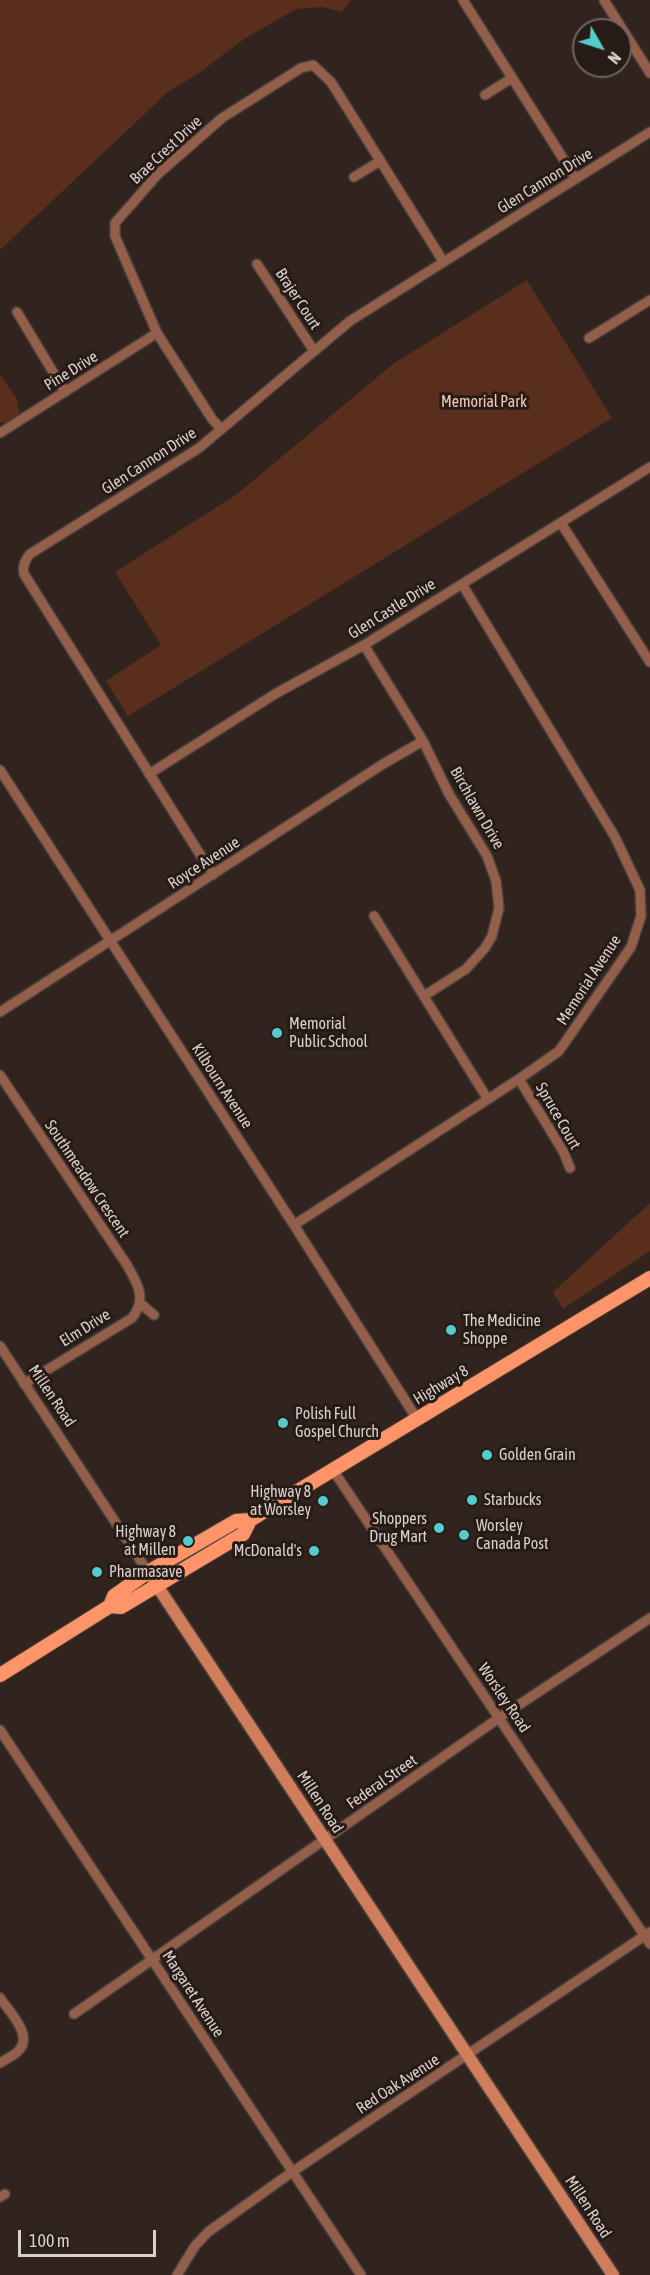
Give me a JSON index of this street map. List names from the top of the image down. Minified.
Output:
{"streets":{"main road":["Highway 8"],"street":["Brae Crest Drive","Glen Cannon Drive","Brajer Court","Pine Drive","Glen Castle Drive","Birchlawn Drive","Royce Avenue","Memorial Avenue","Kilbourn Avenue","Spruce Court","Southmeadow Crescent","Elm Drive","Millen Road","Worsley Road","Federal Street","Margaret Avenue","Red Oak Avenue"]},"crossings":[["Brae Crest Drive","Glen Cannon Drive"],["Brae Crest Drive","Pine Drive"],["Glen Cannon Drive","Brajer Court"],["Glen Cannon Drive","Glen Castle Drive"],["Glen Cannon Drive","Royce Avenue"],["Glen Castle Drive","Birchlawn Drive"],["Glen Castle Drive","Memorial Avenue"],["Birchlawn Drive","Royce Avenue"],["Royce Avenue","Kilbourn Avenue"],["Memorial Avenue","Kilbourn Avenue"],["Memorial Avenue","Spruce Court"],["Kilbourn Avenue","Highway 8"],["Southmeadow Crescent","Elm Drive"],["Elm Drive","Millen Road"],["Highway 8","Millen Road"],["Highway 8","Worsley Road"],["Millen Road","Federal Street"],["Millen Road","Red Oak Avenue"],["Worsley Road","Federal Street"],["Worsley Road","Red Oak Avenue"],["Federal Street","Margaret Avenue"],["Margaret Avenue","Red Oak Avenue"]],"parks":["Memorial Park"],"places":["Memorial Public School","The Medicine Shoppe","Polish Full Gospel Church","Golden Grain","Starbucks","Highway 8 at Worsley","Shoppers Drug Mart","Worsley Canada Post","Highway 8 at Millen","McDonald's","Pharmasave"],"scale_bar":"100 m","north":"bottom right"}
